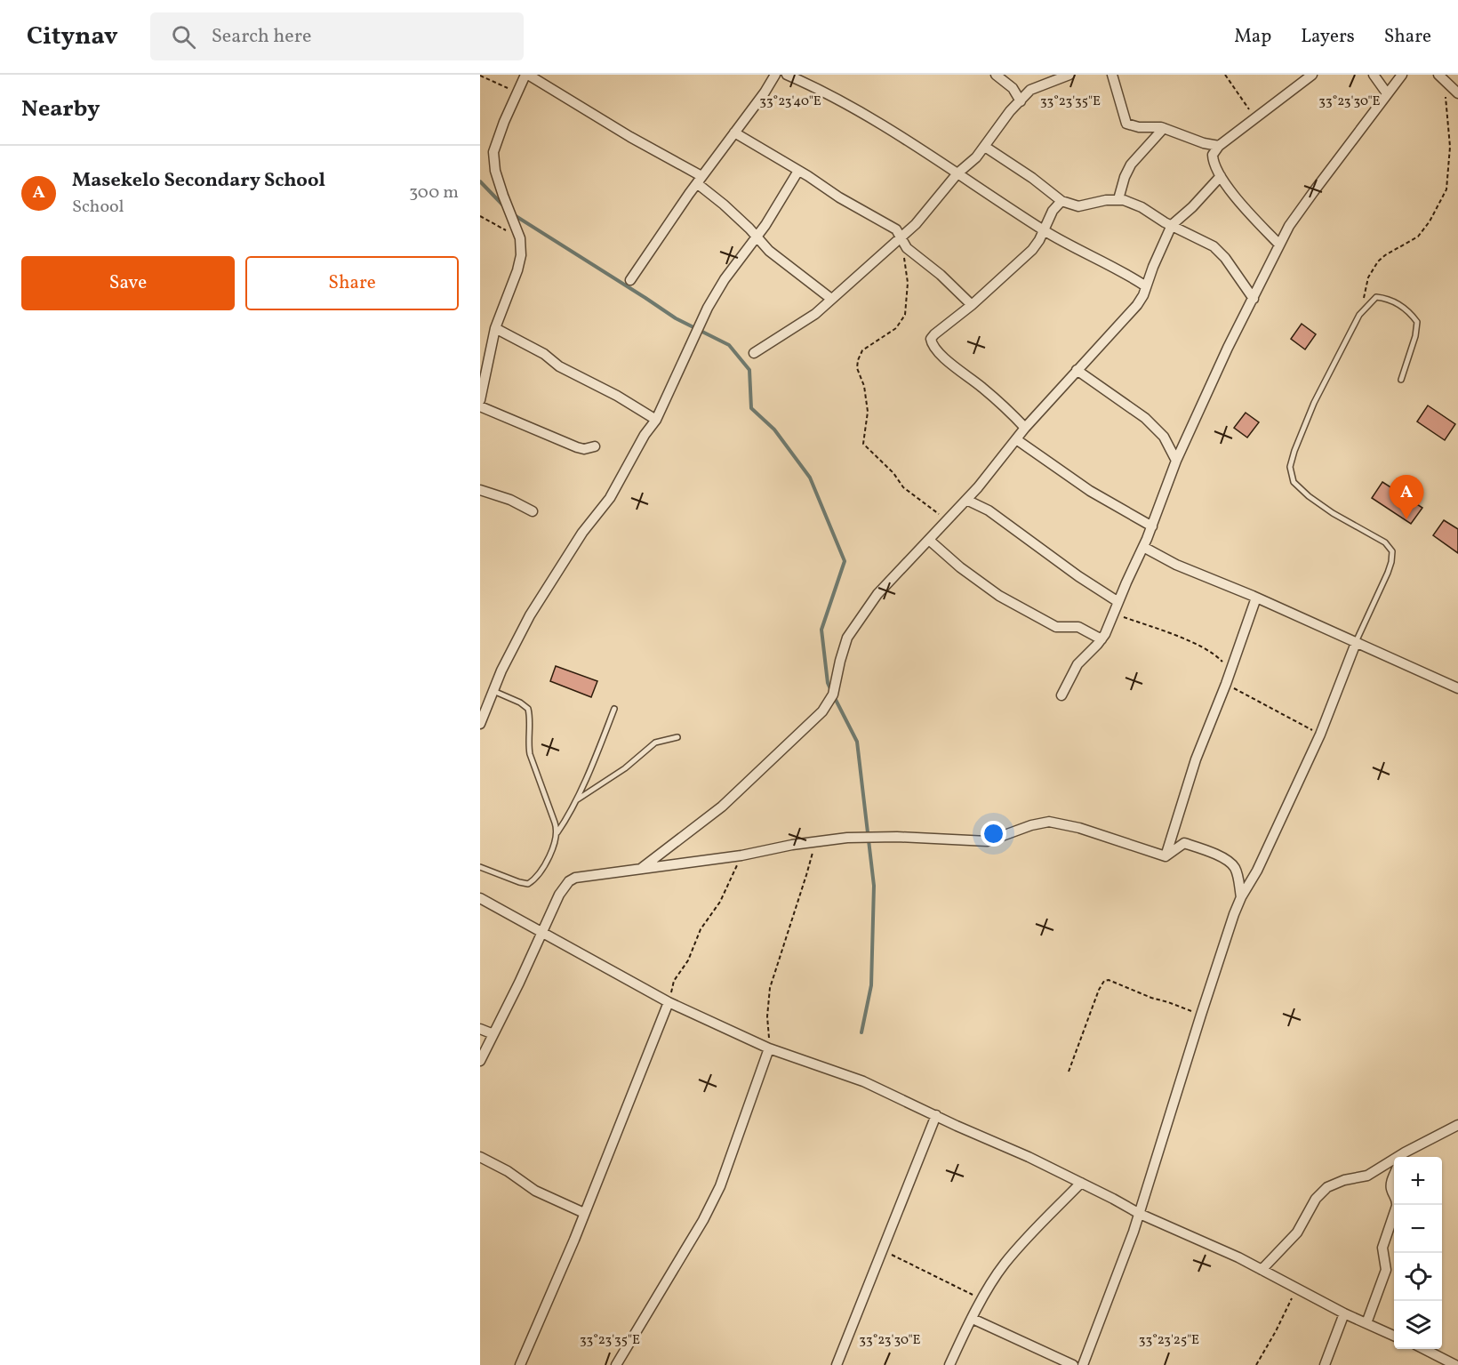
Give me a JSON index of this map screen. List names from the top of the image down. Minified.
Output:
{"page":{"header":"Citynav","search":"Search here","nav":["Map","Layers","Share"],"heading":"Nearby","list":[{"mark":"A","name":"Masekelo Secondary School","note":"School","value":"300 m"}],"buttons":["Save","Share"],"pins":"A","map_buttons":["+","−"]},"coordinates":["33°23'40\"E","33°23'35\"E","33°23'30\"E","33°23'25\"E"]}
